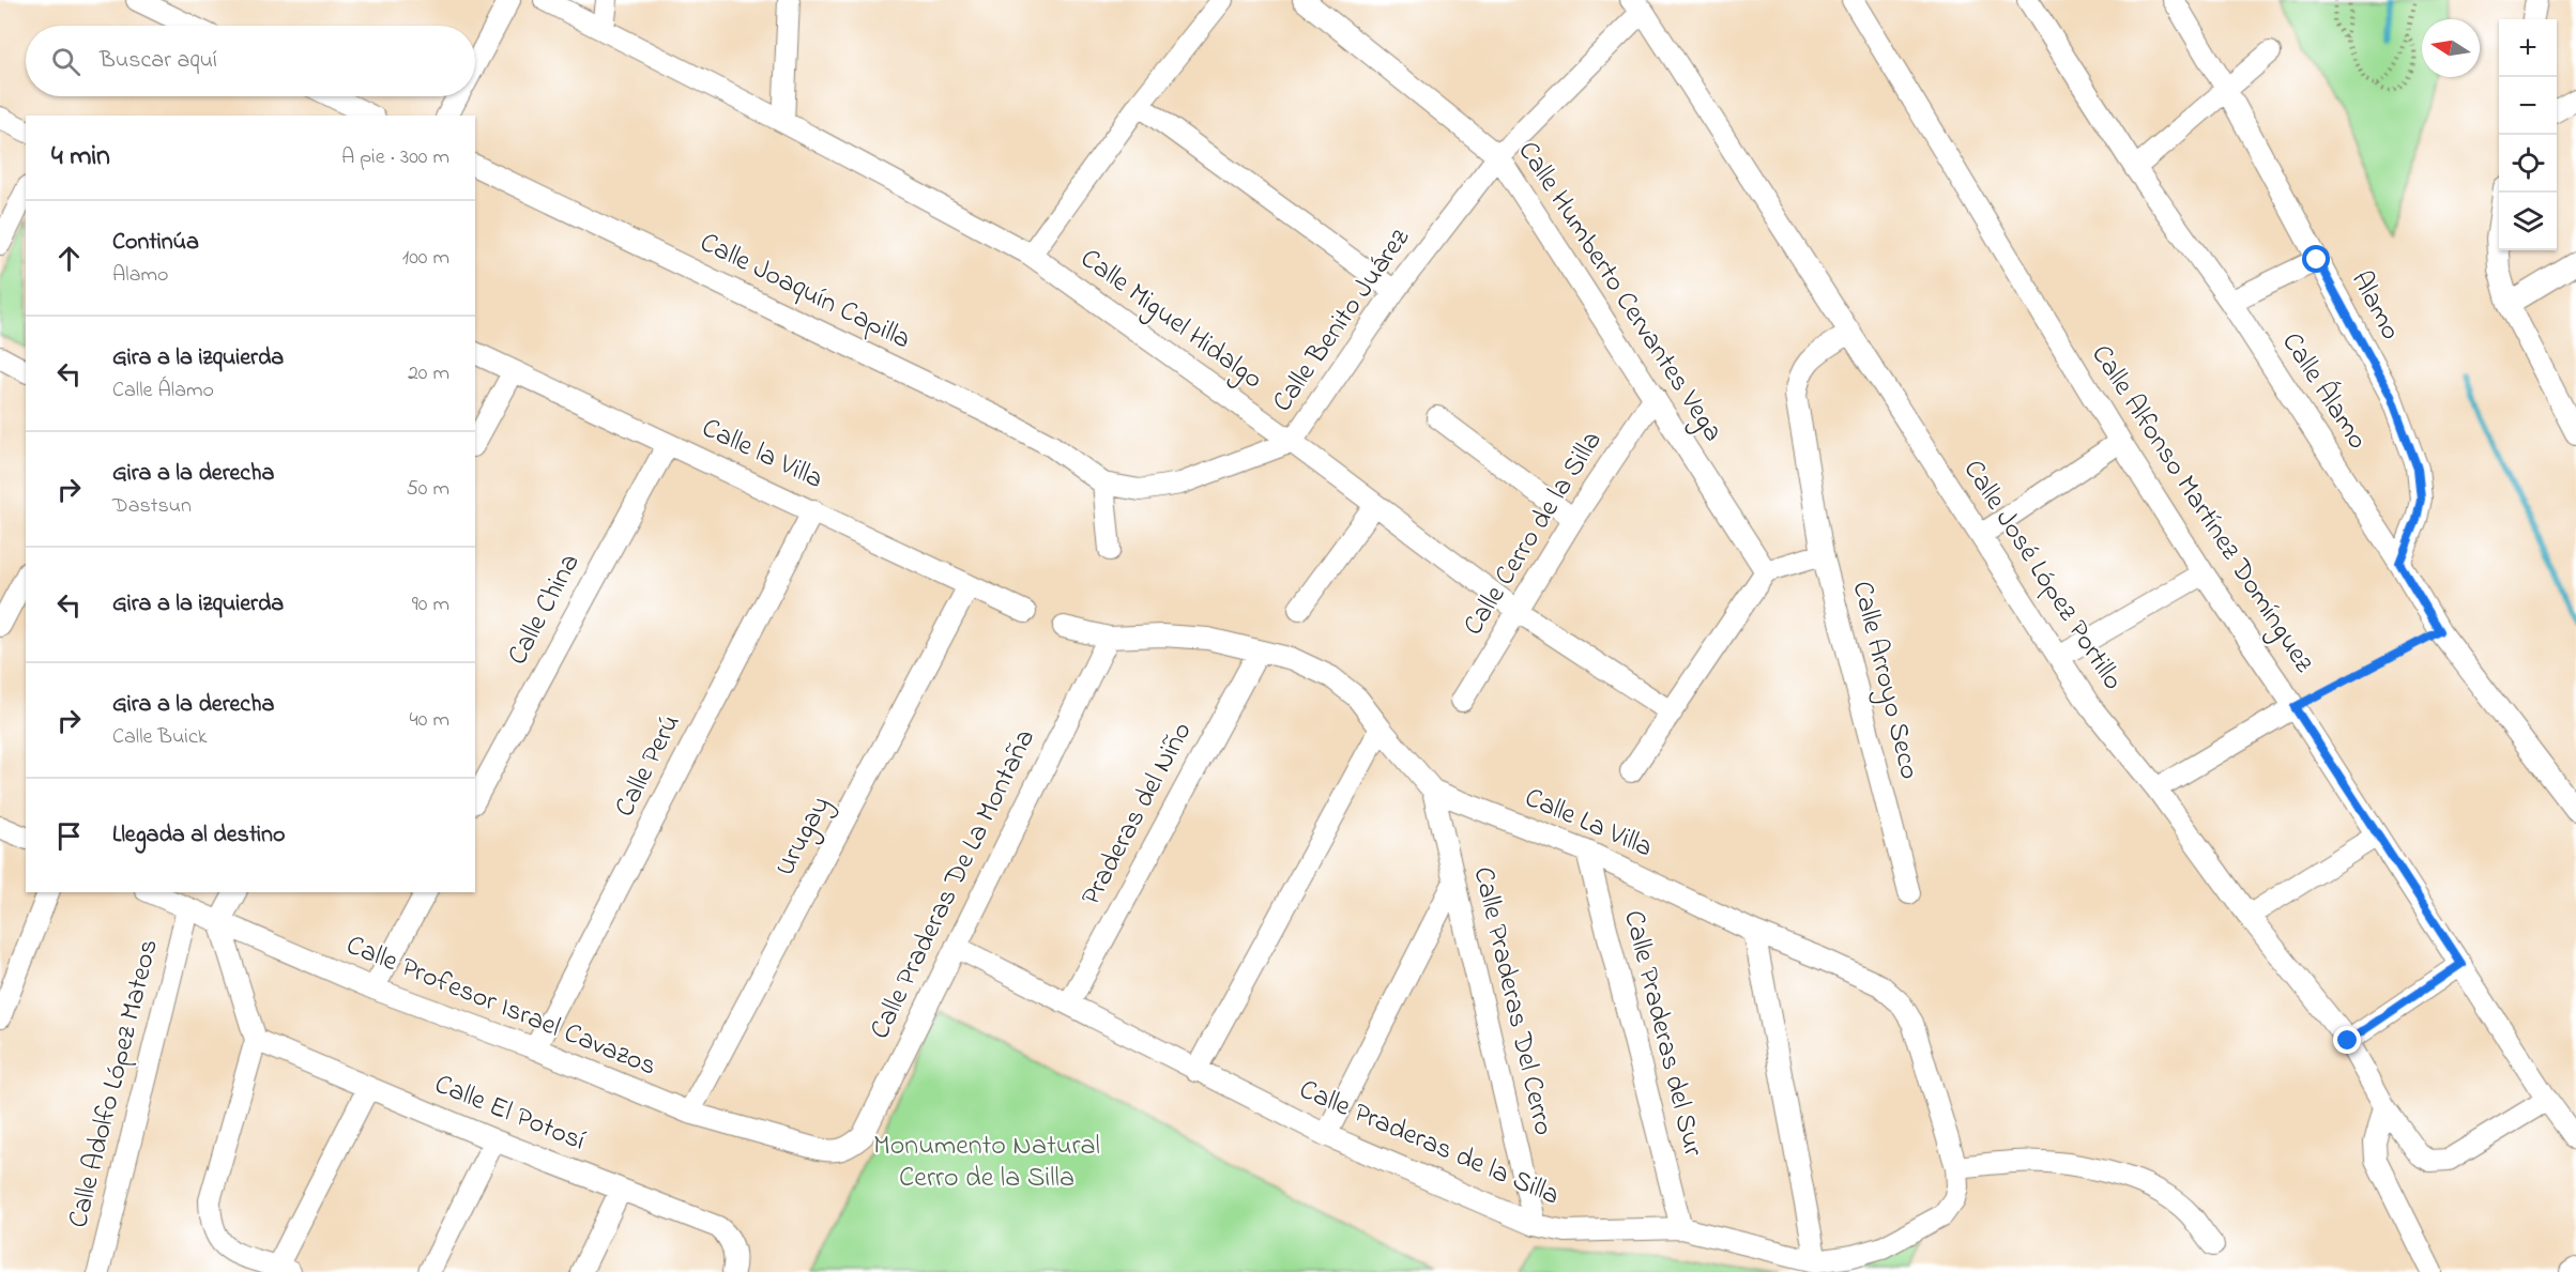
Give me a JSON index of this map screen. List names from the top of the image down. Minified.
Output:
{"streets":{"street":["Calle Joaquín Capilla","Calle Humberto Cervantes Vega","Alamo","Calle Miguel Hidalgo","Calle Benito Juárez","Calle Álamo","Calle la Villa","Calle Alfonso Martínez Domínguez","Calle Cerro de la Silla","Calle José López Portillo","Calle China","Calle Arroyo Seco","Calle Perú","Praderas del Niño","Calle La Villa","Urugay","Calle Praderas De La Montaña","Calle Praderas Del Cerro","Calle Profesor Israel Cavazos","Calle Praderas del Sur","Calle Adolfo López Mateos","Calle El Potosí","Calle Praderas de la Silla"]},"crossings":[["Calle Joaquín Capilla","Calle Benito Juárez"],["Calle Humberto Cervantes Vega","Calle Benito Juárez"],["Calle Humberto Cervantes Vega","Calle Cerro de la Silla"],["Alamo","Calle Álamo"],["Calle Miguel Hidalgo","Calle Benito Juárez"],["Calle Miguel Hidalgo","Calle Cerro de la Silla"],["Calle Benito Juárez","Calle José López Portillo"],["Calle la Villa","Calle China"],["Calle la Villa","Calle Perú"],["Calle la Villa","Urugay"],["Calle Alfonso Martínez Domínguez","Calle José López Portillo"],["Calle José López Portillo","Calle Arroyo Seco"],["Calle Perú","Calle Profesor Israel Cavazos"],["Praderas del Niño","Calle La Villa"],["Praderas del Niño","Calle Praderas de la Silla"],["Calle La Villa","Calle Praderas De La Montaña"],["Calle La Villa","Calle Praderas Del Cerro"],["Calle La Villa","Calle Praderas del Sur"],["Calle La Villa","Calle Praderas de la Silla"],["Urugay","Calle Profesor Israel Cavazos"],["Calle Praderas De La Montaña","Calle Profesor Israel Cavazos"],["Calle Praderas De La Montaña","Calle Praderas de la Silla"],["Calle Praderas Del Cerro","Calle Praderas de la Silla"],["Calle Profesor Israel Cavazos","Calle Adolfo López Mateos"],["Calle Praderas del Sur","Calle Praderas de la Silla"]],"parks":["Monumento Natural Cerro de la Silla"],"north":"left","page":{"map_buttons":["+","−"],"search":"Buscar aquí","heading":["4 min","A pie · 300 m"],"list":[["Continúa","Alamo","100 m"],["Gira a la izquierda","Calle Álamo","20 m"],["Gira a la derecha","Dastsun","50 m"],["Gira a la izquierda","90 m"],["Gira a la derecha","Calle Buick","40 m"],"Llegada al destino"]}}
